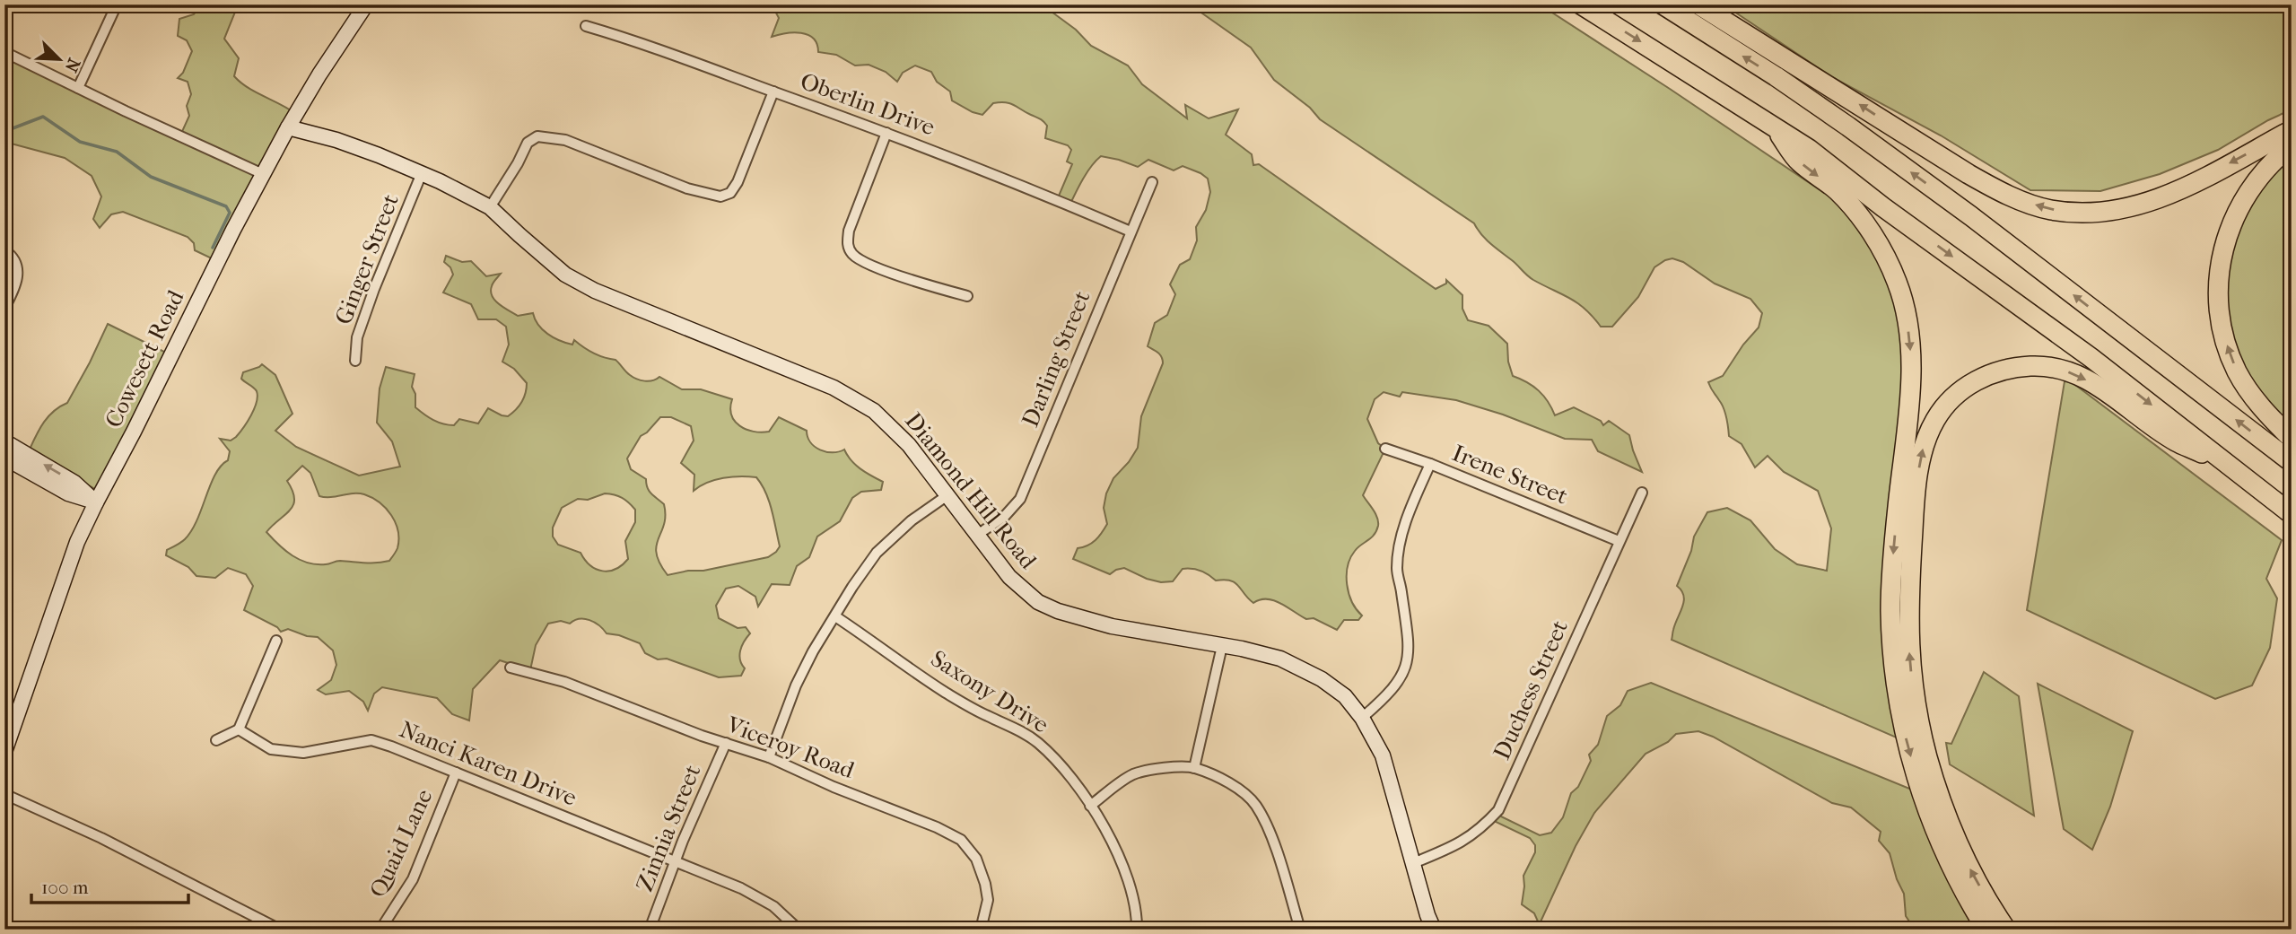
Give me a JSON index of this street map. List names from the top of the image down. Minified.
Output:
{"streets":{"street":["Oberlin Drive","Ginger Street","Cowesett Road","Darling Street","Irene Street","Diamond Hill Road","Duchess Street","Saxony Drive","Viceroy Road","Nanci Karen Drive","Zinnia Street","Quaid Lane"]},"crossings":[["Oberlin Drive","Darling Street"],["Ginger Street","Diamond Hill Road"],["Cowesett Road","Diamond Hill Road"],["Darling Street","Diamond Hill Road"],["Irene Street","Duchess Street"],["Diamond Hill Road","Duchess Street"],["Viceroy Road","Zinnia Street"],["Nanci Karen Drive","Zinnia Street"],["Nanci Karen Drive","Quaid Lane"]],"scale_bar":"100 m","north":"bottom right"}
